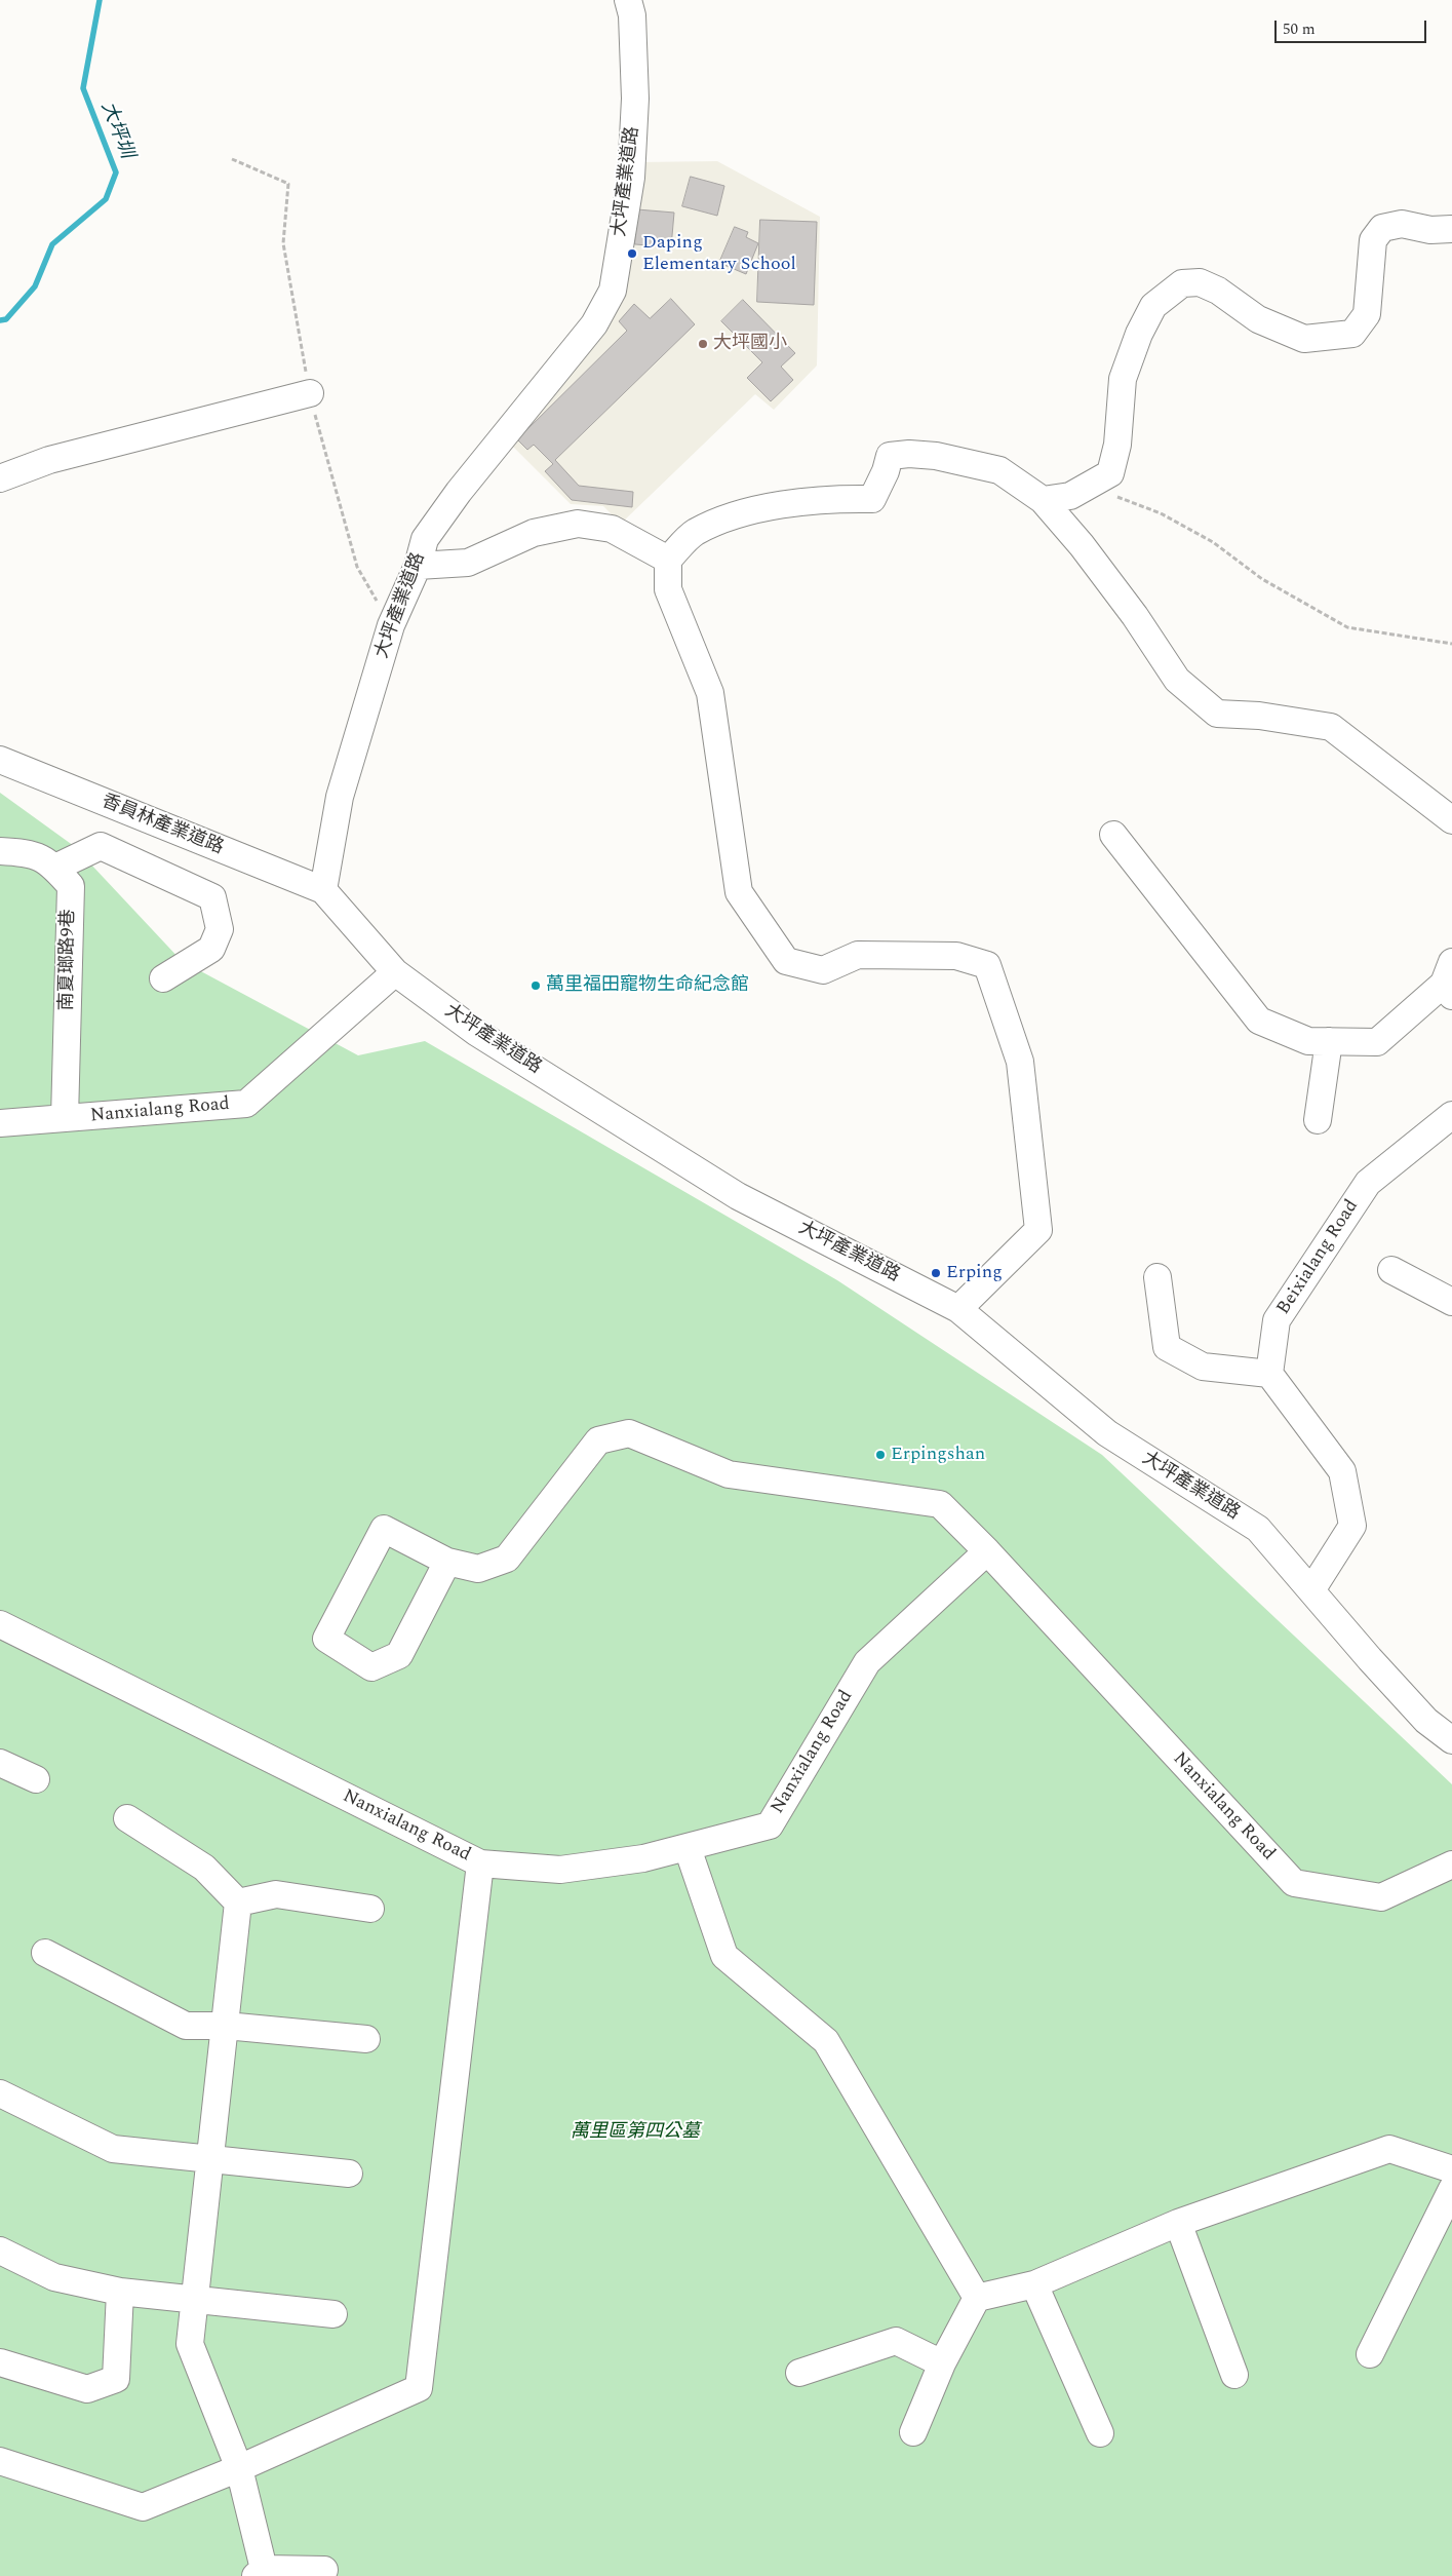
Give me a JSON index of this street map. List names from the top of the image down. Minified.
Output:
{"streets":{"street":["大坪產業道路","香員林產業道路","南夏瑯路9巷","Nanxialang Road","Beixialang Road"]},"crossings":[["大坪產業道路","香員林產業道路"],["大坪產業道路","Nanxialang Road"],["南夏瑯路9巷","Nanxialang Road"]],"water":["大坪圳"],"parks":["萬里區第四公墓"],"places":["Daping Elementary School","大坪國小","萬里福田寵物生命紀念館","Erping","Erpingshan"],"scale_bar":"50 m"}
